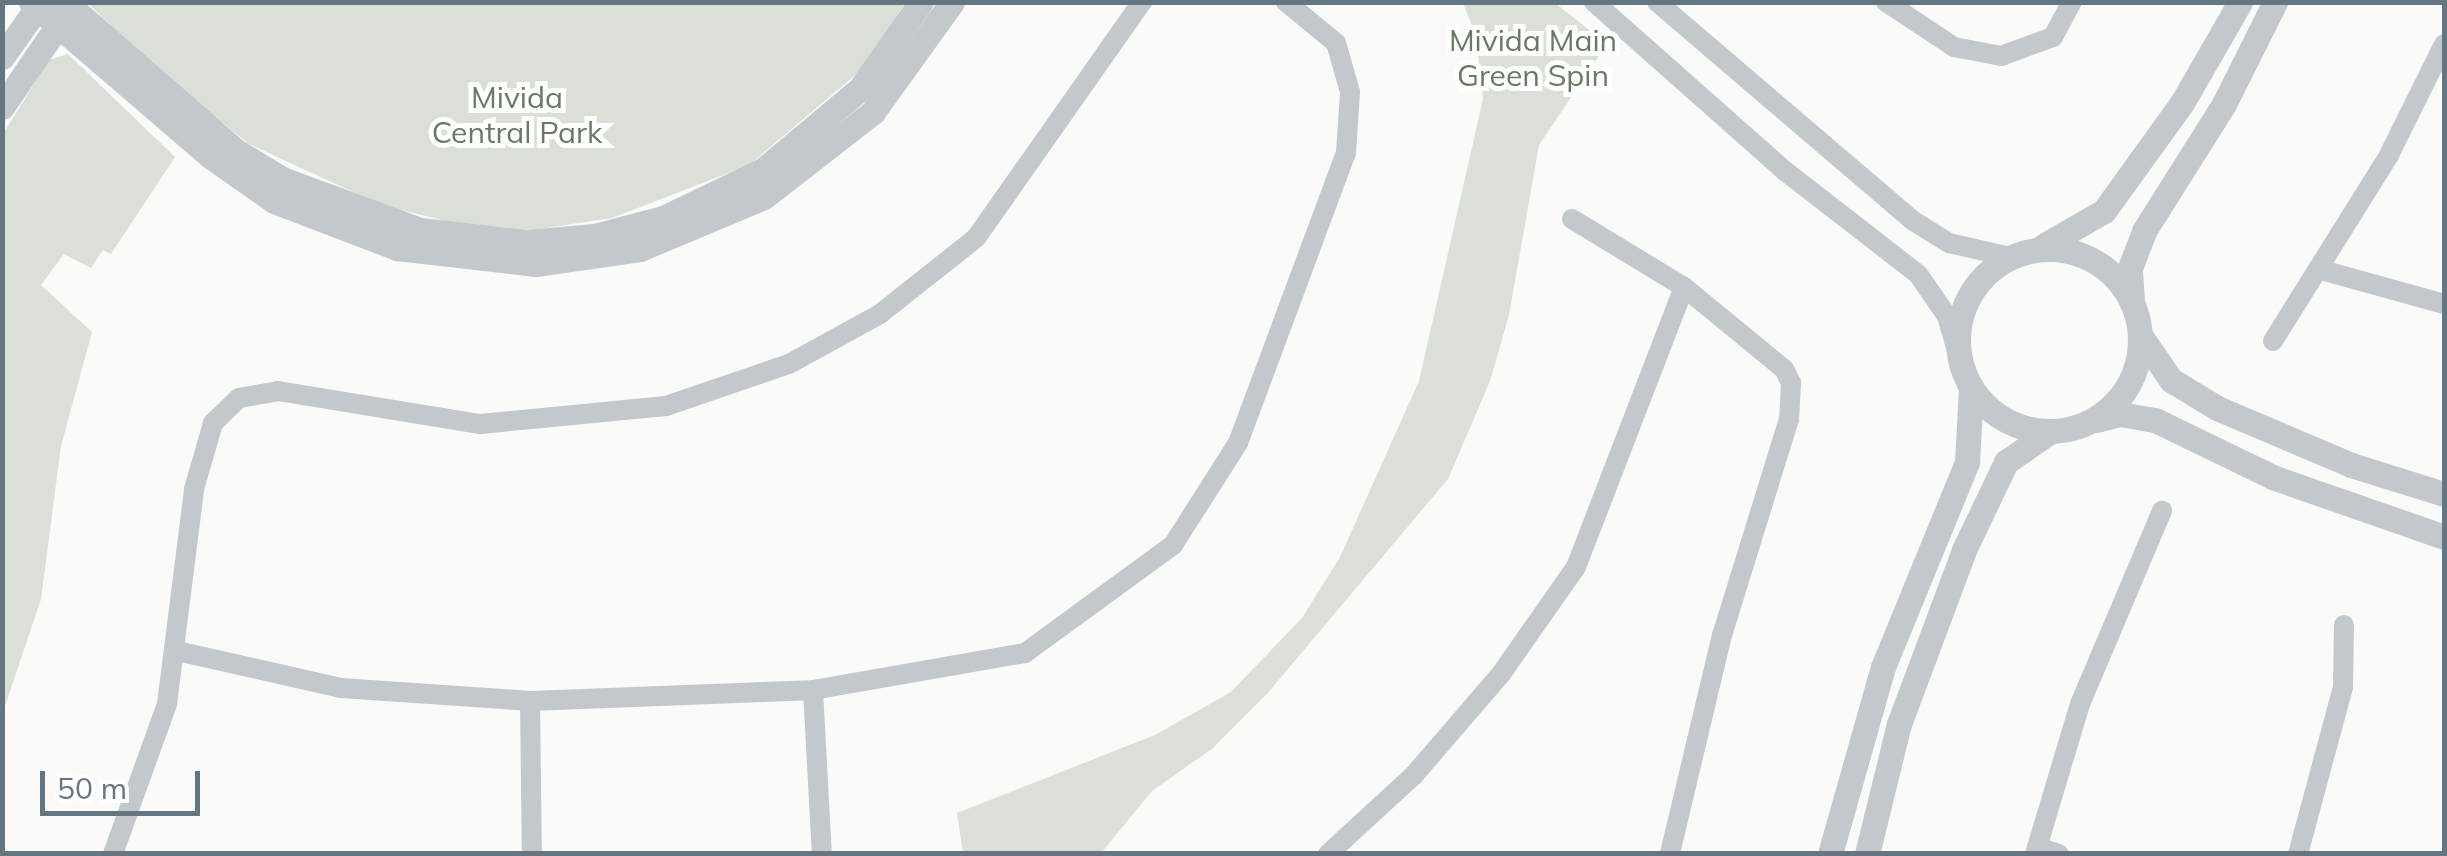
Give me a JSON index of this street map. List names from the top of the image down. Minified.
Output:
{"parks":["Mivida Main Green Spin","Mivida Central Park"],"scale_bar":"50 m"}
